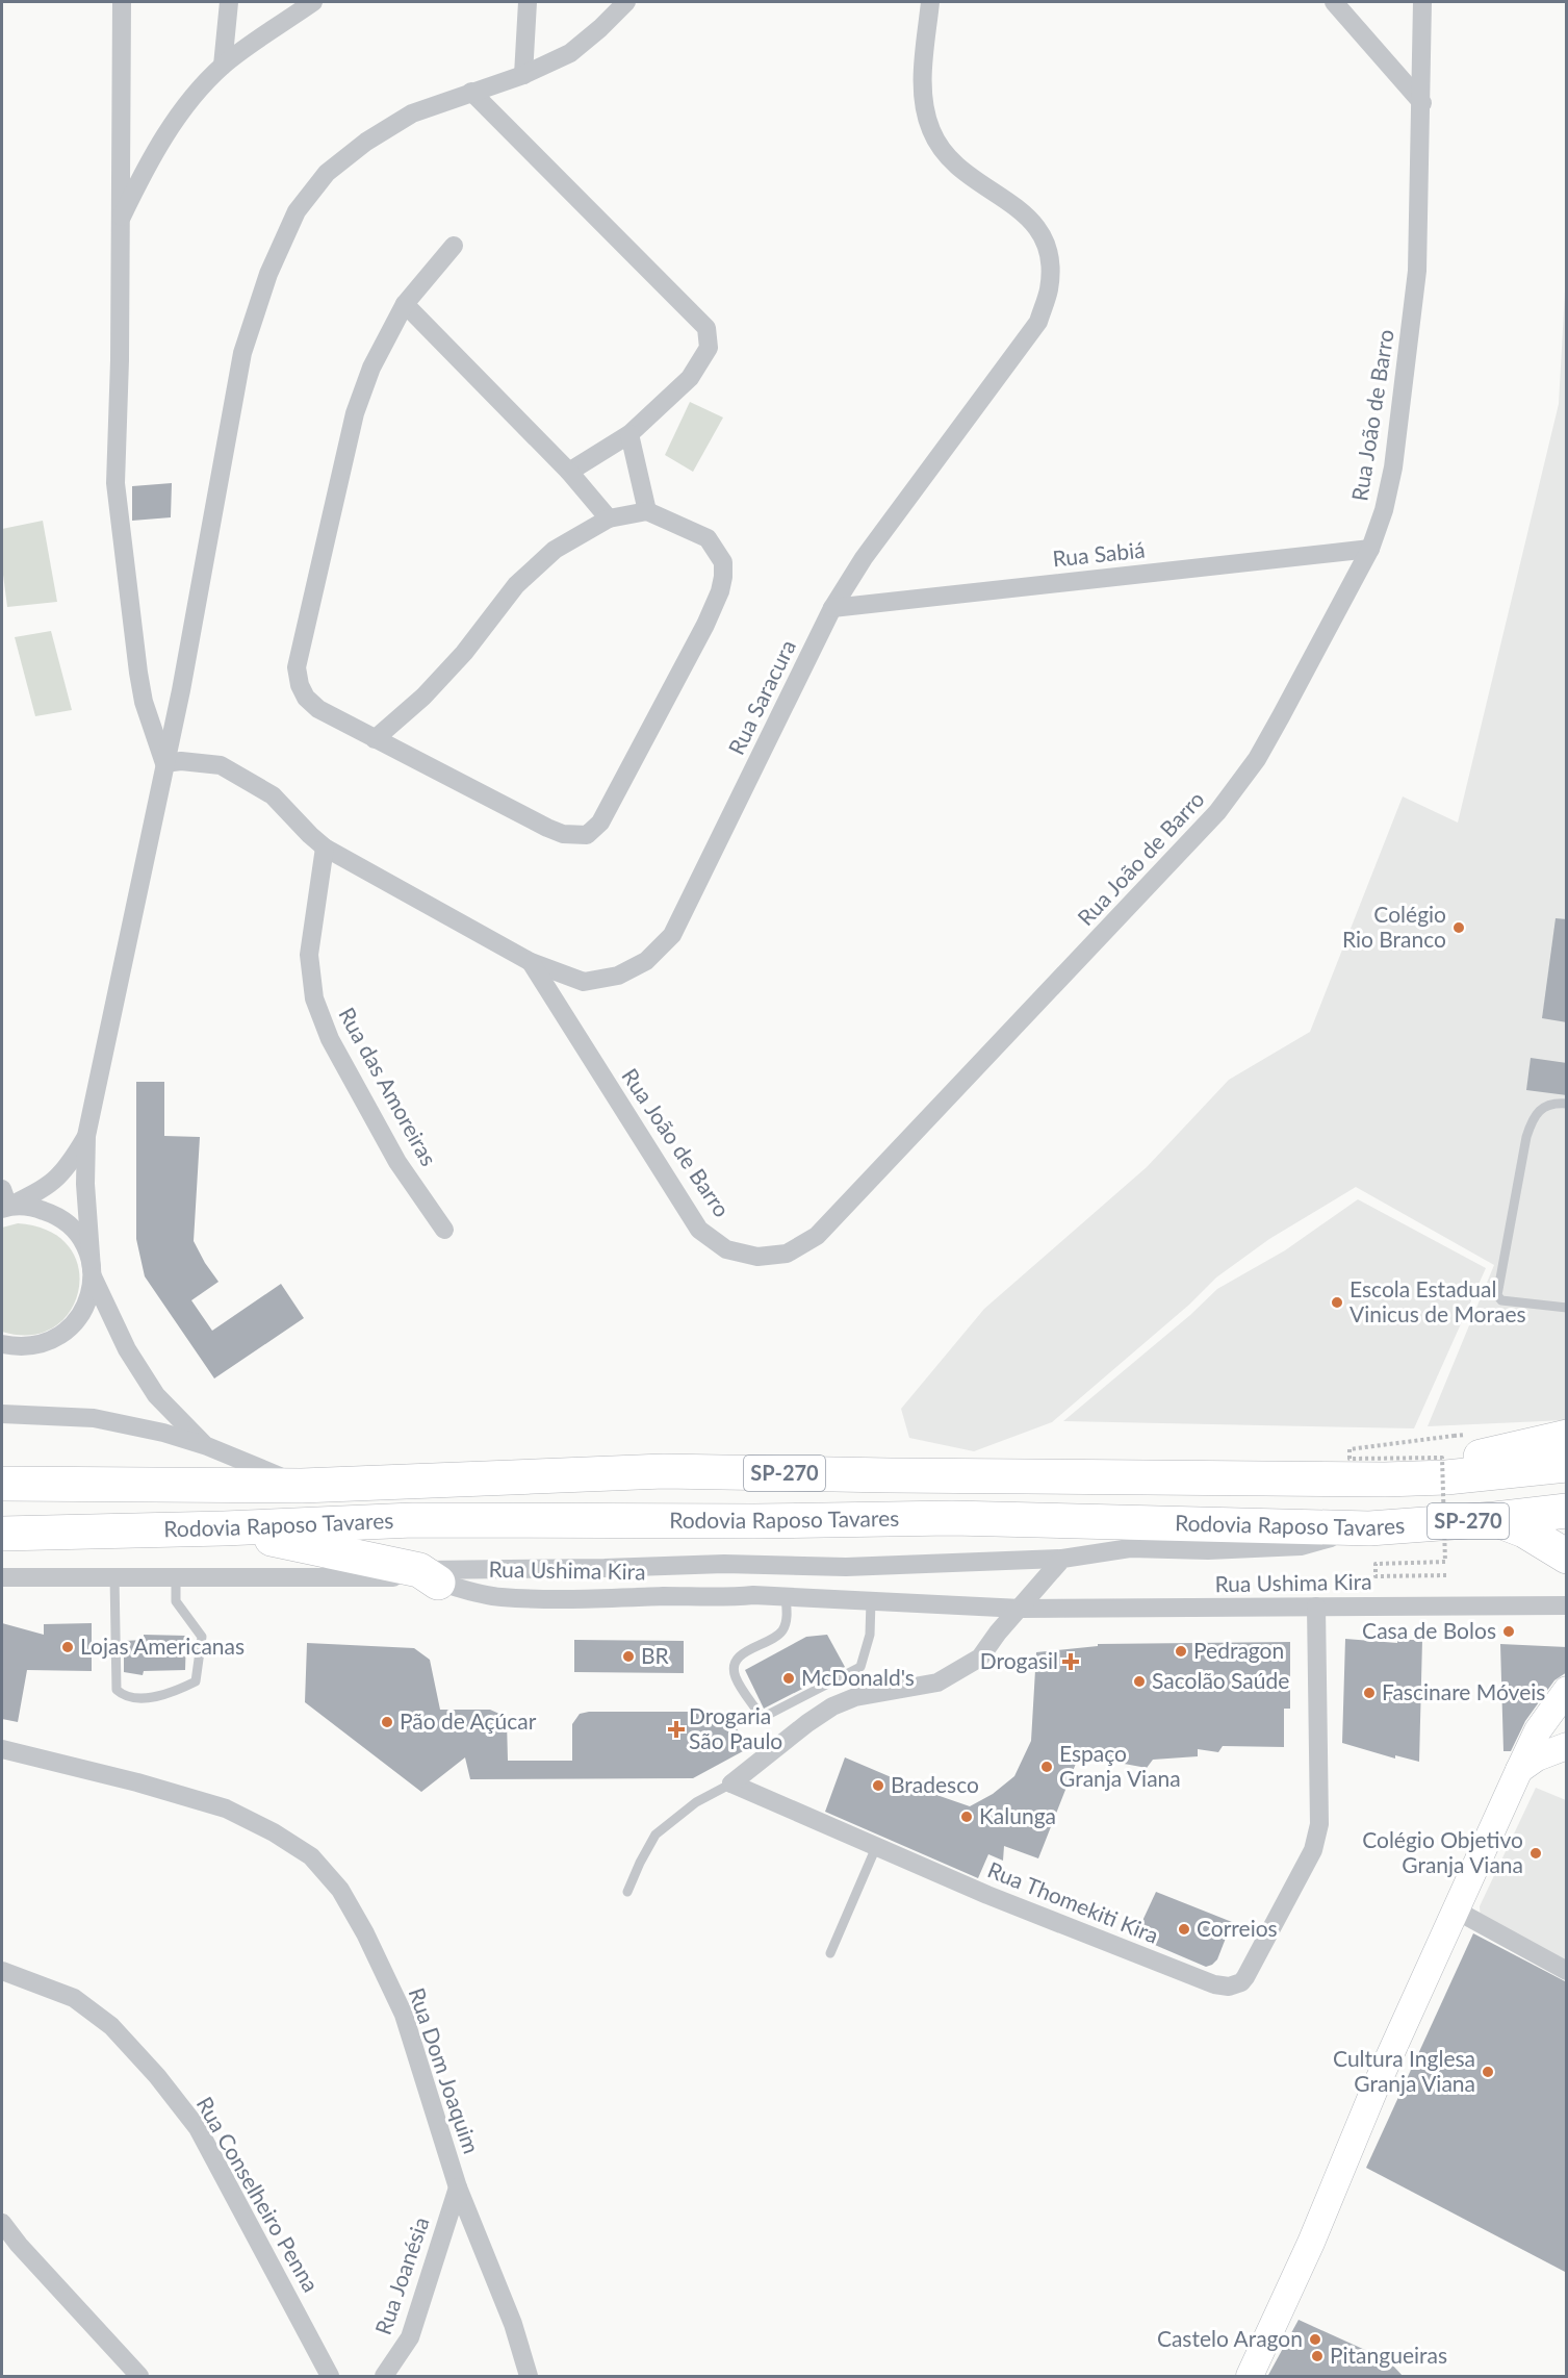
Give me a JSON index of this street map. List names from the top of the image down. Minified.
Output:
{"streets":{"highway":["SP-270","Rodovia Raposo Tavares"],"street":["Rua João de Barro","Rua Sabiá","Rua Saracura","Rua das Amoreiras","Rua Ushima Kira","Rua Thomekiti Kira","Rua Dom Joaquim","Rua Conselheiro Penna","Rua Joanésia"]},"crossings":[["Rua João de Barro","Rua Sabiá"],["Rua João de Barro","Rua Saracura"],["Rua Sabiá","Rua Saracura"],["Rua Saracura","Rua das Amoreiras"],["Rua Ushima Kira","Rua Thomekiti Kira"],["Rua Dom Joaquim","Rua Joanésia"]],"places":{"other":["Colégio Rio Branco","Escola Estadual Vinicus de Moraes","Casa de Bolos","Lojas Americanas","Pedragon","BR","McDonald's","Sacolão Saúde","Fascinare Móveis","Pão de Açúcar","Espaço Granja Viana","Bradesco","Kalunga","Colégio Objetivo Granja Viana","Correios","Cultura Inglesa Granja Viana","Castelo Aragon","Pitangueiras"],"health":["Drogasil","Drogaria São Paulo"]}}
